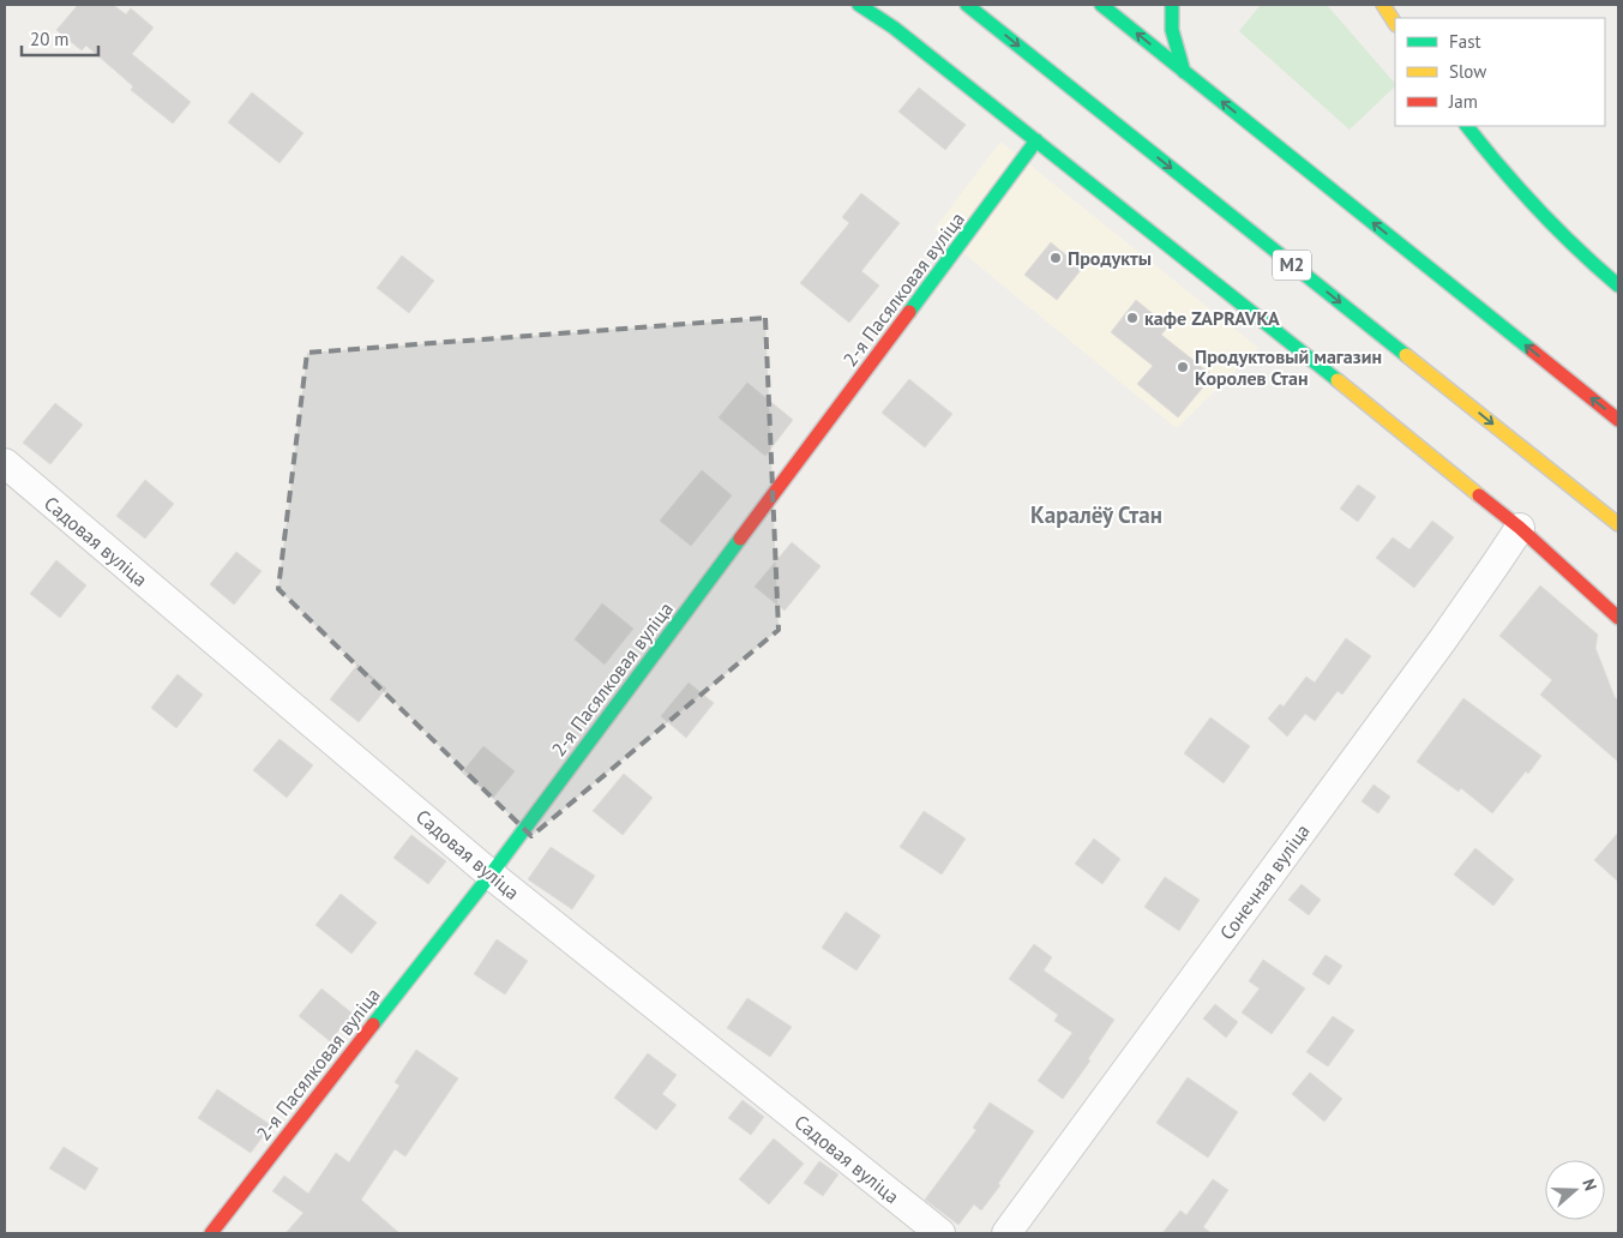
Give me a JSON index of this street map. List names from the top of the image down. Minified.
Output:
{"streets":{"main road":["М2","2-я Пасялковая вуліца"],"street":["Садовая вуліца","Сонечная вуліца"]},"crossings":[["2-я Пасялковая вуліца","Садовая вуліца"]],"districts":["Каралёў Стан"],"places":["Продукты","кафе ZAPRAVKA","Продуктовый магазин Королев Стан"],"legend":["Fast","Slow","Jam"],"scale_bar":"20 m","north":"right"}
